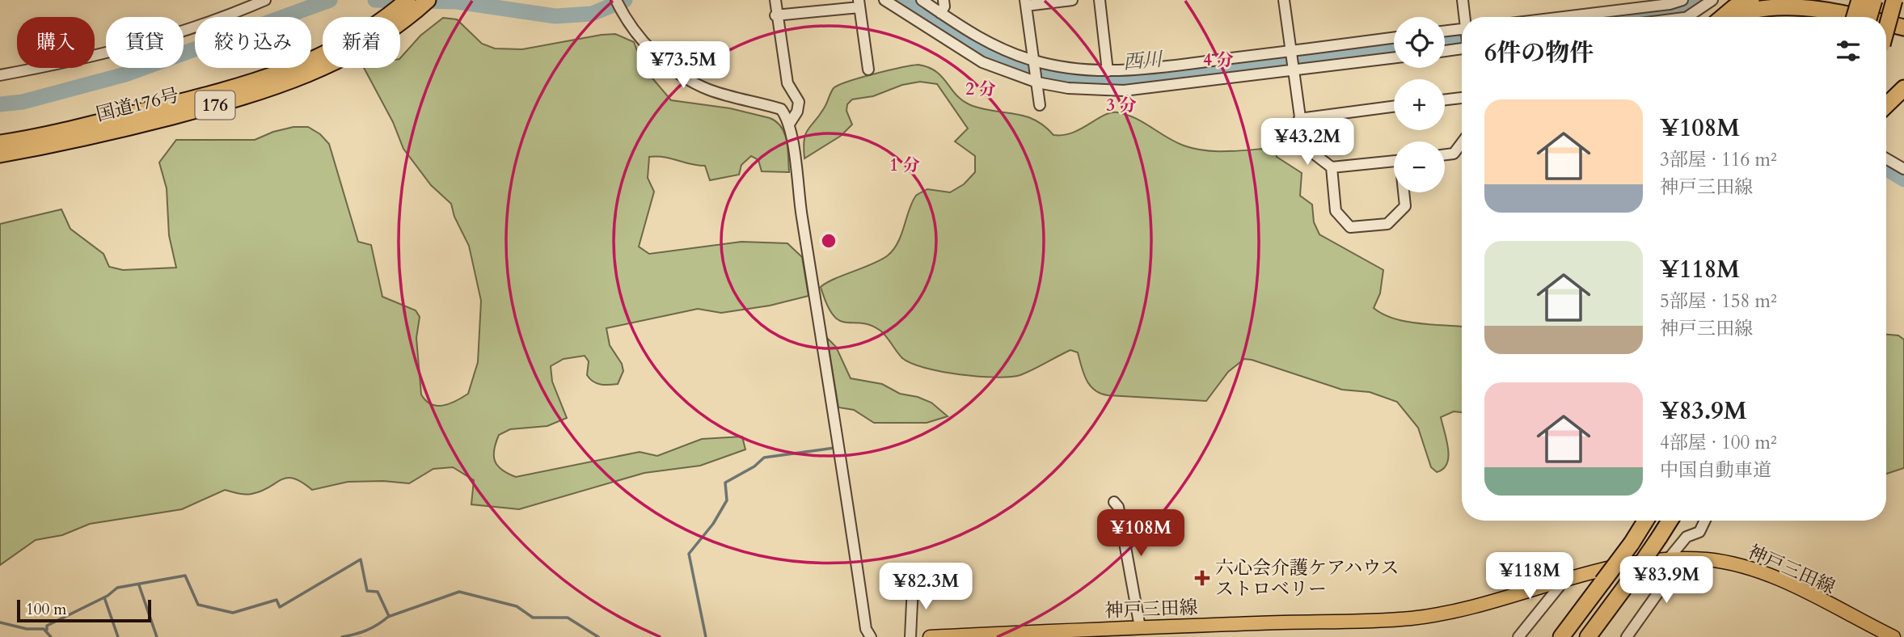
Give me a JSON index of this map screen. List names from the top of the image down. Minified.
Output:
{"streets":{"highway":["国道176号","176"],"main road":["神戸三田線"]},"water":["西川"],"places":{"health":["六心会介護ケアハウス ストロベリー"]},"scale_bar":"100 m","page":{"map_buttons":["+","−"],"chip":["購入","賃貸","絞り込み","新着"],"heading":"6件の物件","price":["¥73.5M","¥43.2M","¥108M","¥118M","¥83.9M","¥82.3M"],"list":[{"name":"¥108M","note":"3部屋 · 116 m² · 神戸三田線"},{"name":"¥118M","note":"5部屋 · 158 m² · 神戸三田線"},{"name":"¥83.9M","note":"4部屋 · 100 m² · 中国自動車道"}],"scale":"100 m"},"rings":["4 分","2 分","3 分","1 分"]}
